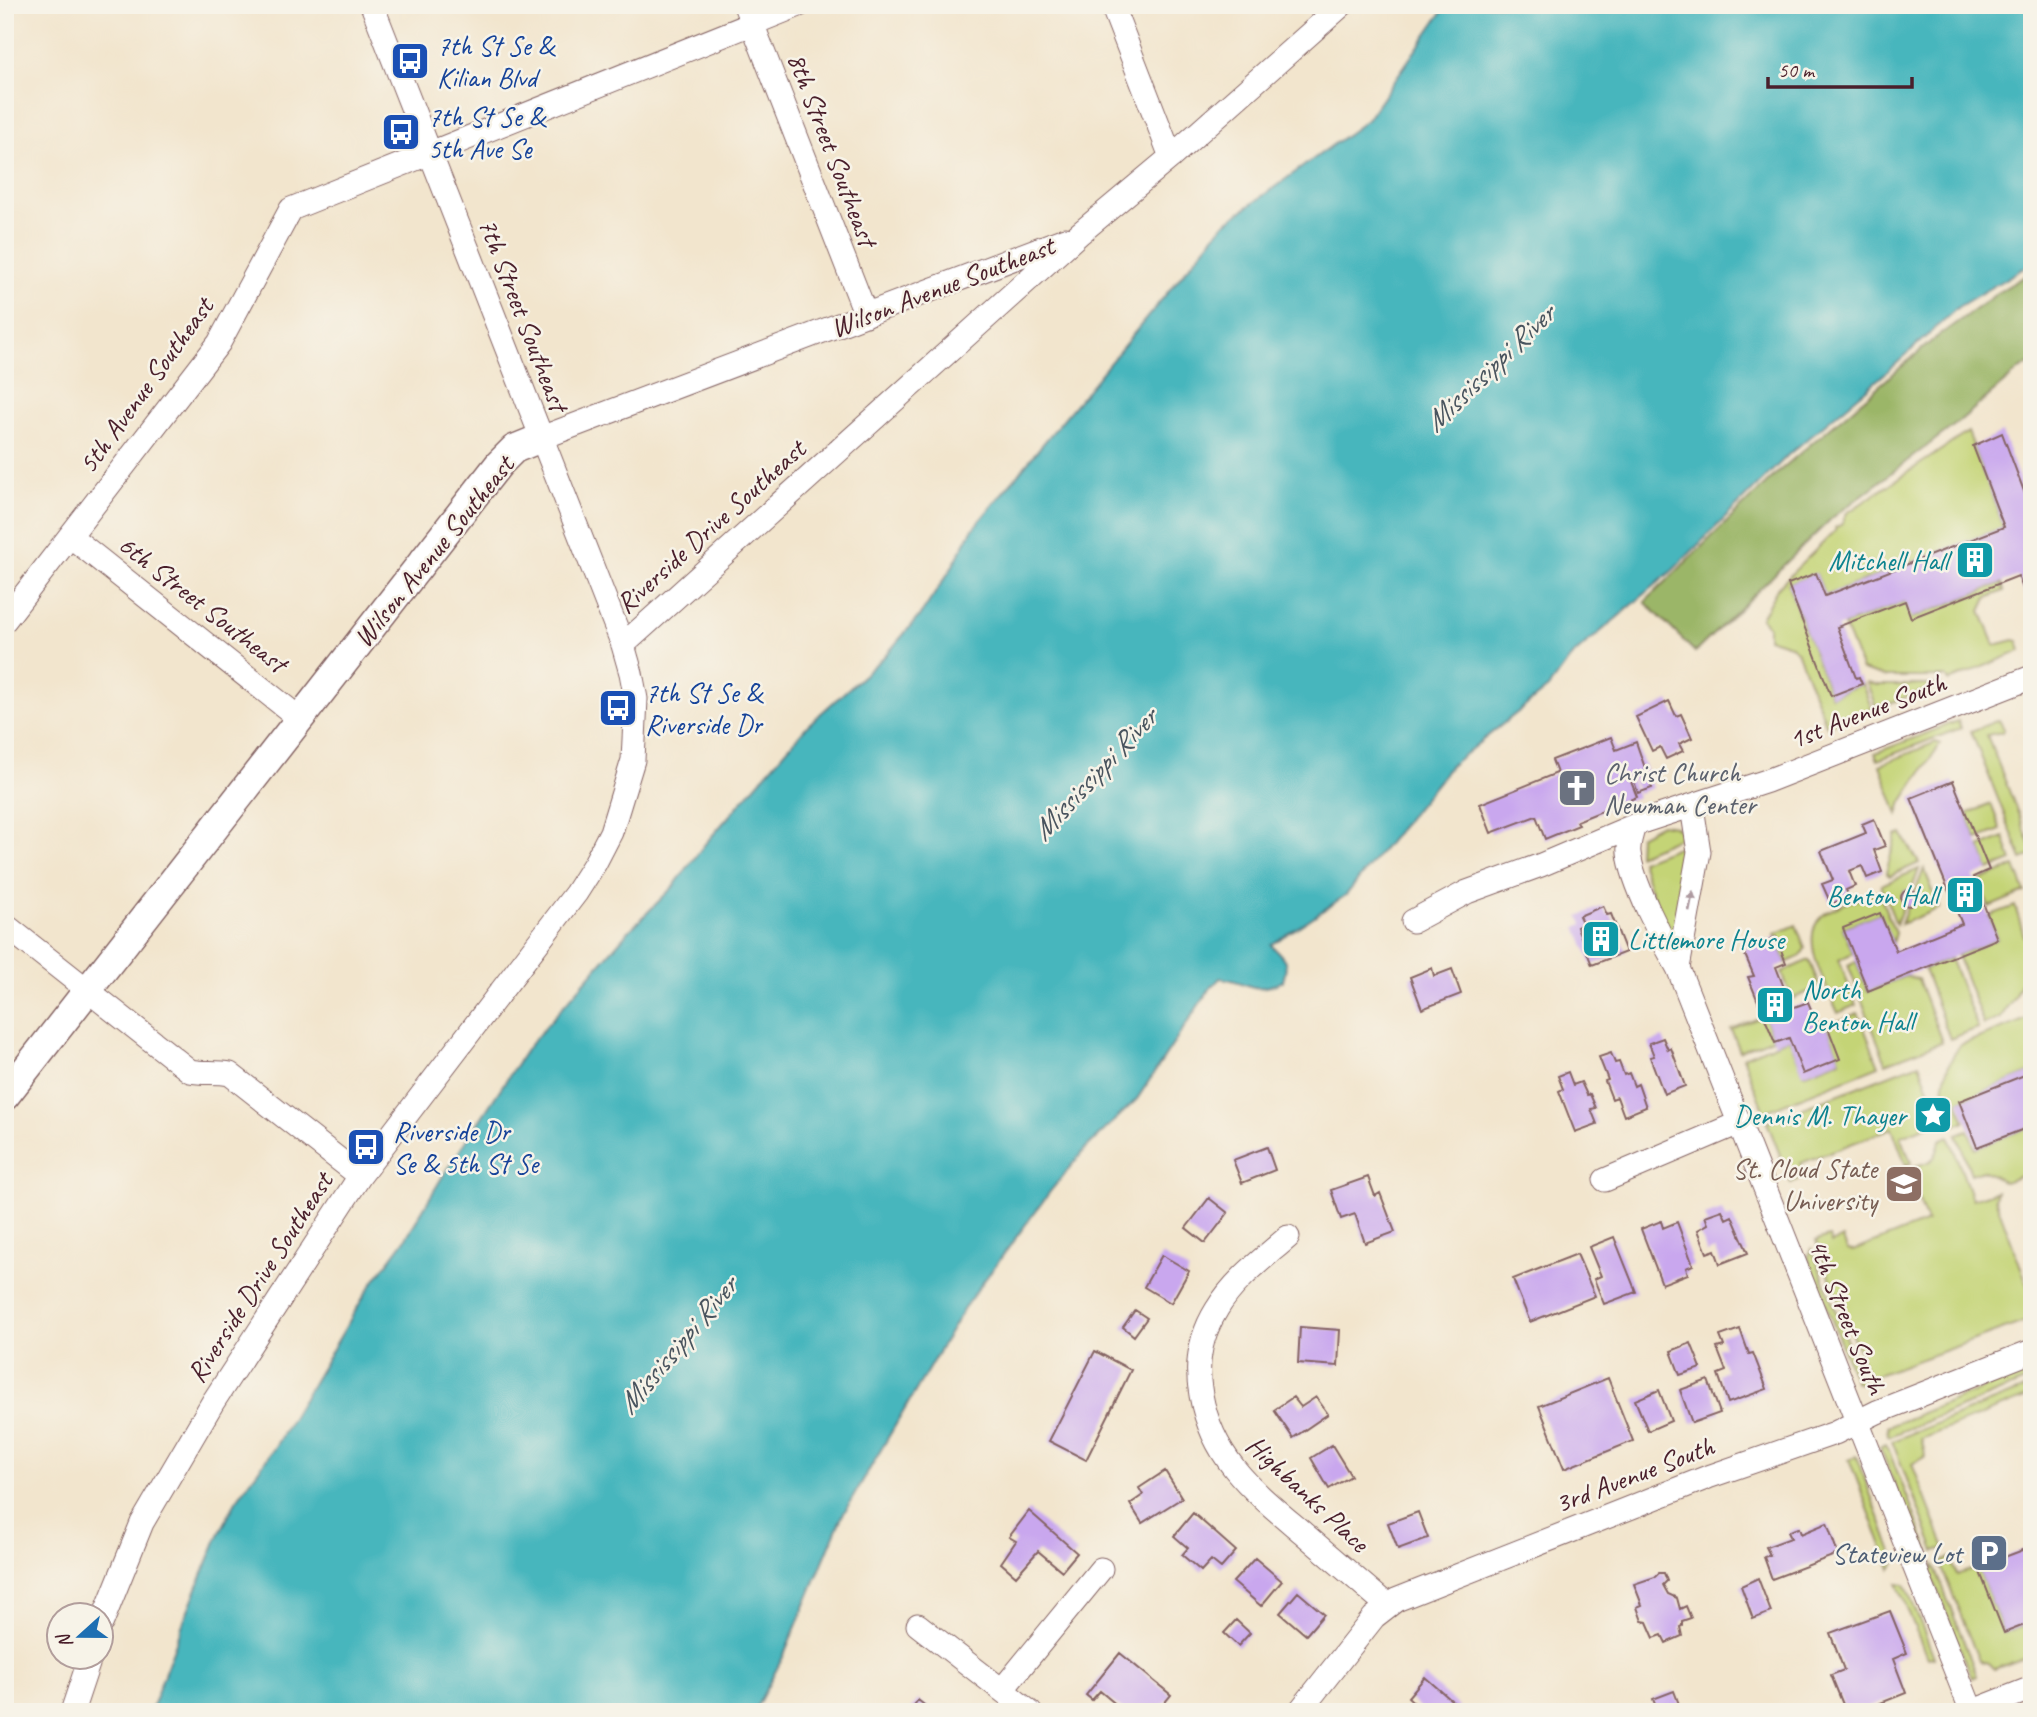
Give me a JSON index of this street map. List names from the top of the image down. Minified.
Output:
{"streets":{"street":["8th Street Southeast","Wilson Avenue Southeast","7th Street Southeast","5th Avenue Southeast","Riverside Drive Southeast","6th Street Southeast","1st Avenue South","4th Street South","3rd Avenue South","Highbanks Place"]},"crossings":[["8th Street Southeast","Wilson Avenue Southeast"],["8th Street Southeast","5th Avenue Southeast"],["Wilson Avenue Southeast","7th Street Southeast"],["Wilson Avenue Southeast","Riverside Drive Southeast"],["Wilson Avenue Southeast","6th Street Southeast"],["7th Street Southeast","5th Avenue Southeast"],["7th Street Southeast","Riverside Drive Southeast"],["5th Avenue Southeast","6th Street Southeast"],["1st Avenue South","4th Street South"],["4th Street South","3rd Avenue South"],["3rd Avenue South","Highbanks Place"]],"water":["Mississippi River"],"places":{"bus stop":["7th St Se & Kilian Blvd","7th St Se & 5th Ave Se","7th St Se & Riverside Dr","Riverside Dr Se & 5th St Se"],"building":["Mitchell Hall","Benton Hall","Littlemore House","North Benton Hall"],"church":["Christ Church Newman Center"],"place":["Dennis M. Thayer"],"school or university":["St. Cloud State University"],"parking":["Stateview Lot"]},"scale_bar":"50 m","north":"left"}
